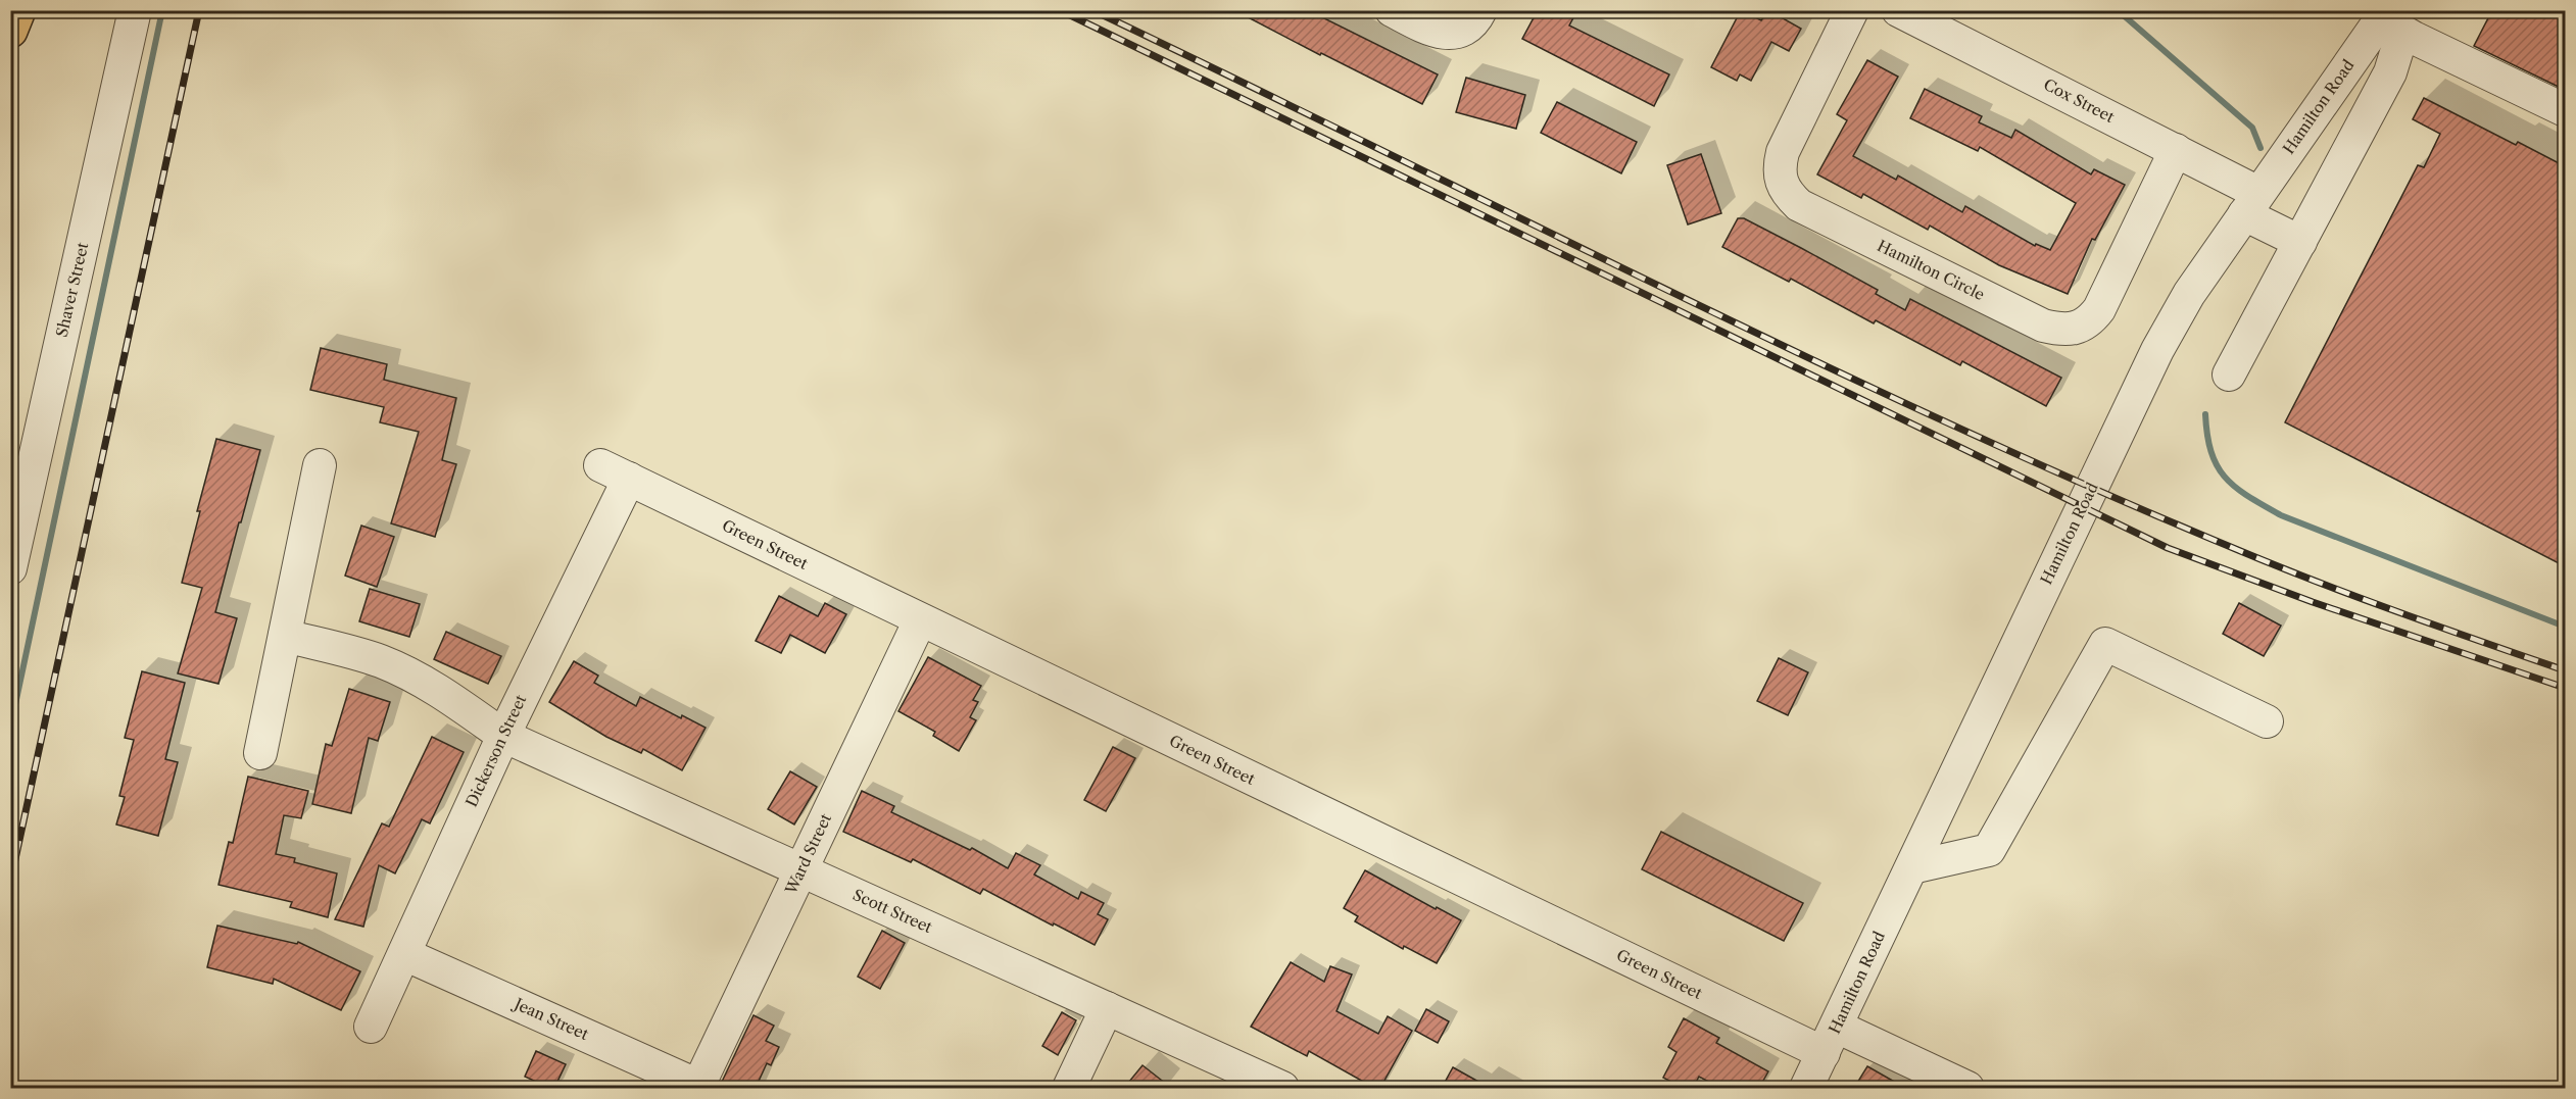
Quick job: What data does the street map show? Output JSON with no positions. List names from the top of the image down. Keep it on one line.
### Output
{"streets":{"street":["Cox Street","Hamilton Road","Hamilton Circle","Shaver Street","Green Street","Dickerson Street","Ward Street","Scott Street","Jean Street"]},"crossings":[["Cox Street","Hamilton Road"],["Cox Street","Hamilton Circle"],["Hamilton Road","Green Street"],["Green Street","Dickerson Street"],["Green Street","Ward Street"],["Dickerson Street","Scott Street"],["Dickerson Street","Jean Street"],["Ward Street","Scott Street"],["Ward Street","Jean Street"]]}
